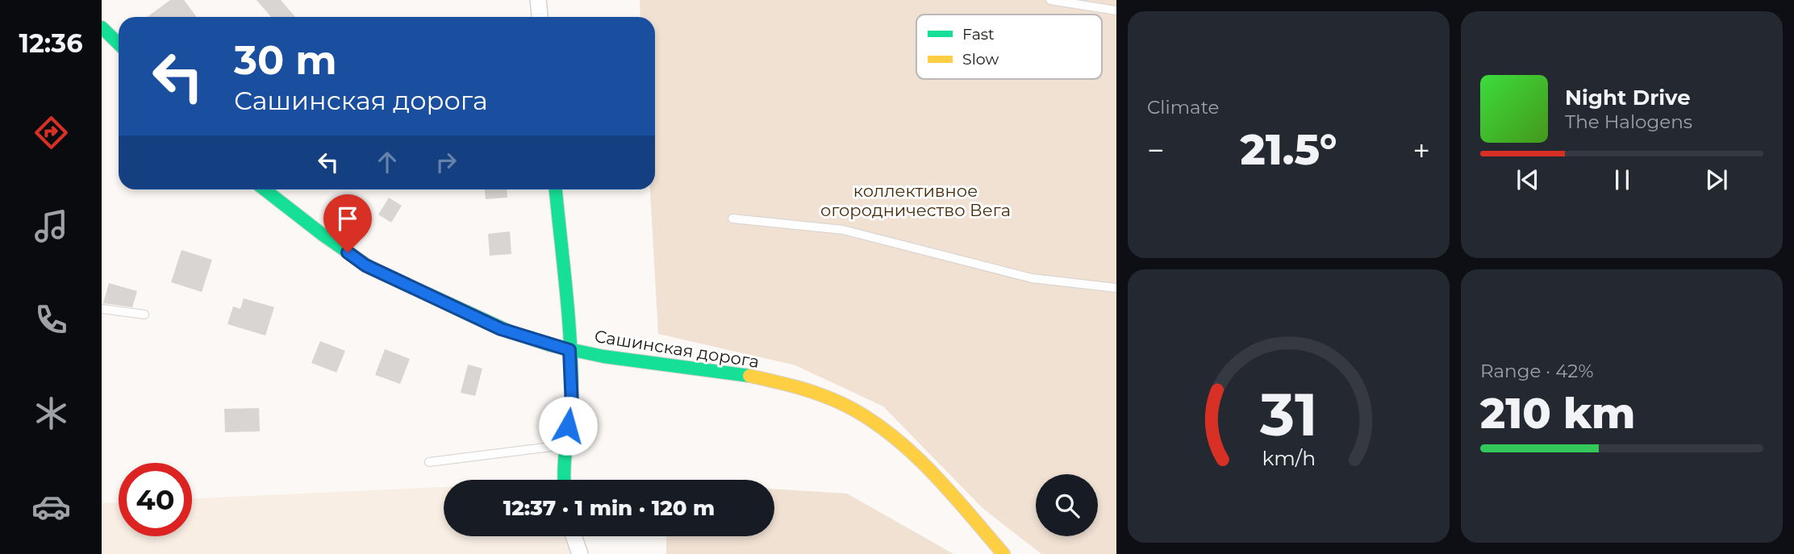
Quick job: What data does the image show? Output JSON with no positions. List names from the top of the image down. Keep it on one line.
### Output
{"streets":{"street":["Сашинская дорога"]},"parks":["коллективное огородничество Вега"],"legend":["Fast","Slow"],"page":{"tabs":"12:36","tile":["Climate",["Range · 42%","210 km"]],"turn":["30 m","Сашинская дорога"],"song":["Night Drive","The Halogens"],"heat":["−","21.5°","+"],"limit":"40","trip":"12:37 · 1 min · 120 m","gauge":["31","km/h"]}}
